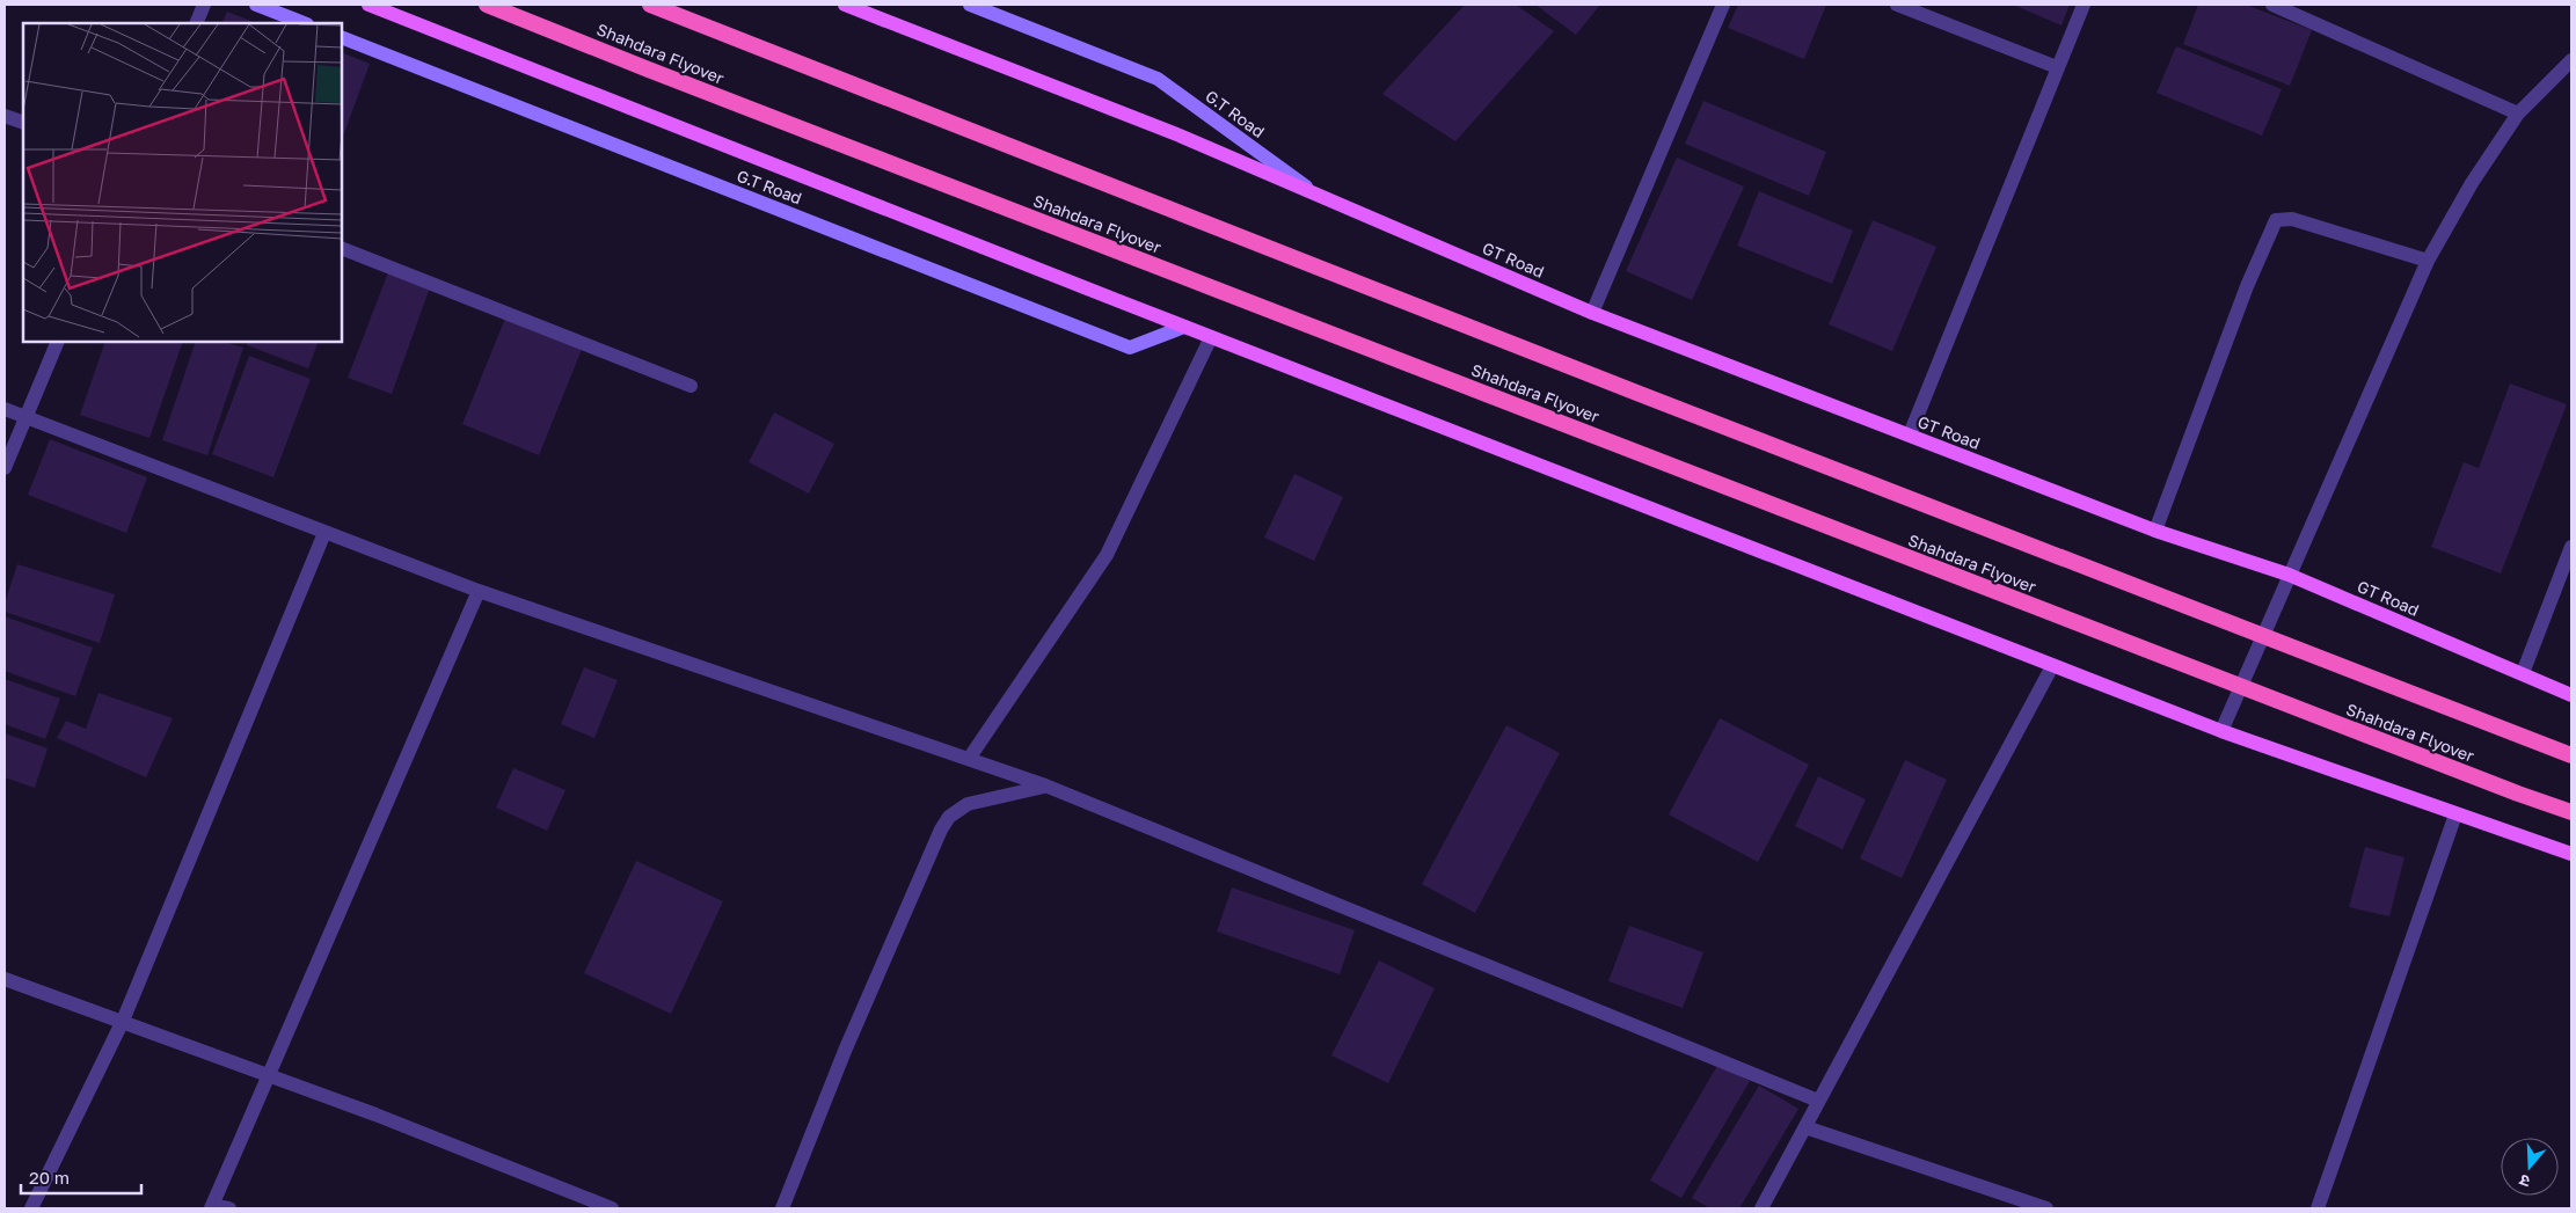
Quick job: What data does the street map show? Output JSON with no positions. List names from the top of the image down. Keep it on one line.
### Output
{"streets":{"highway":["Shahdara Flyover"],"main road":["G.T Road","GT Road"]},"crossings":[["G.T Road","GT Road"]],"scale_bar":"20 m","north":"bottom"}
